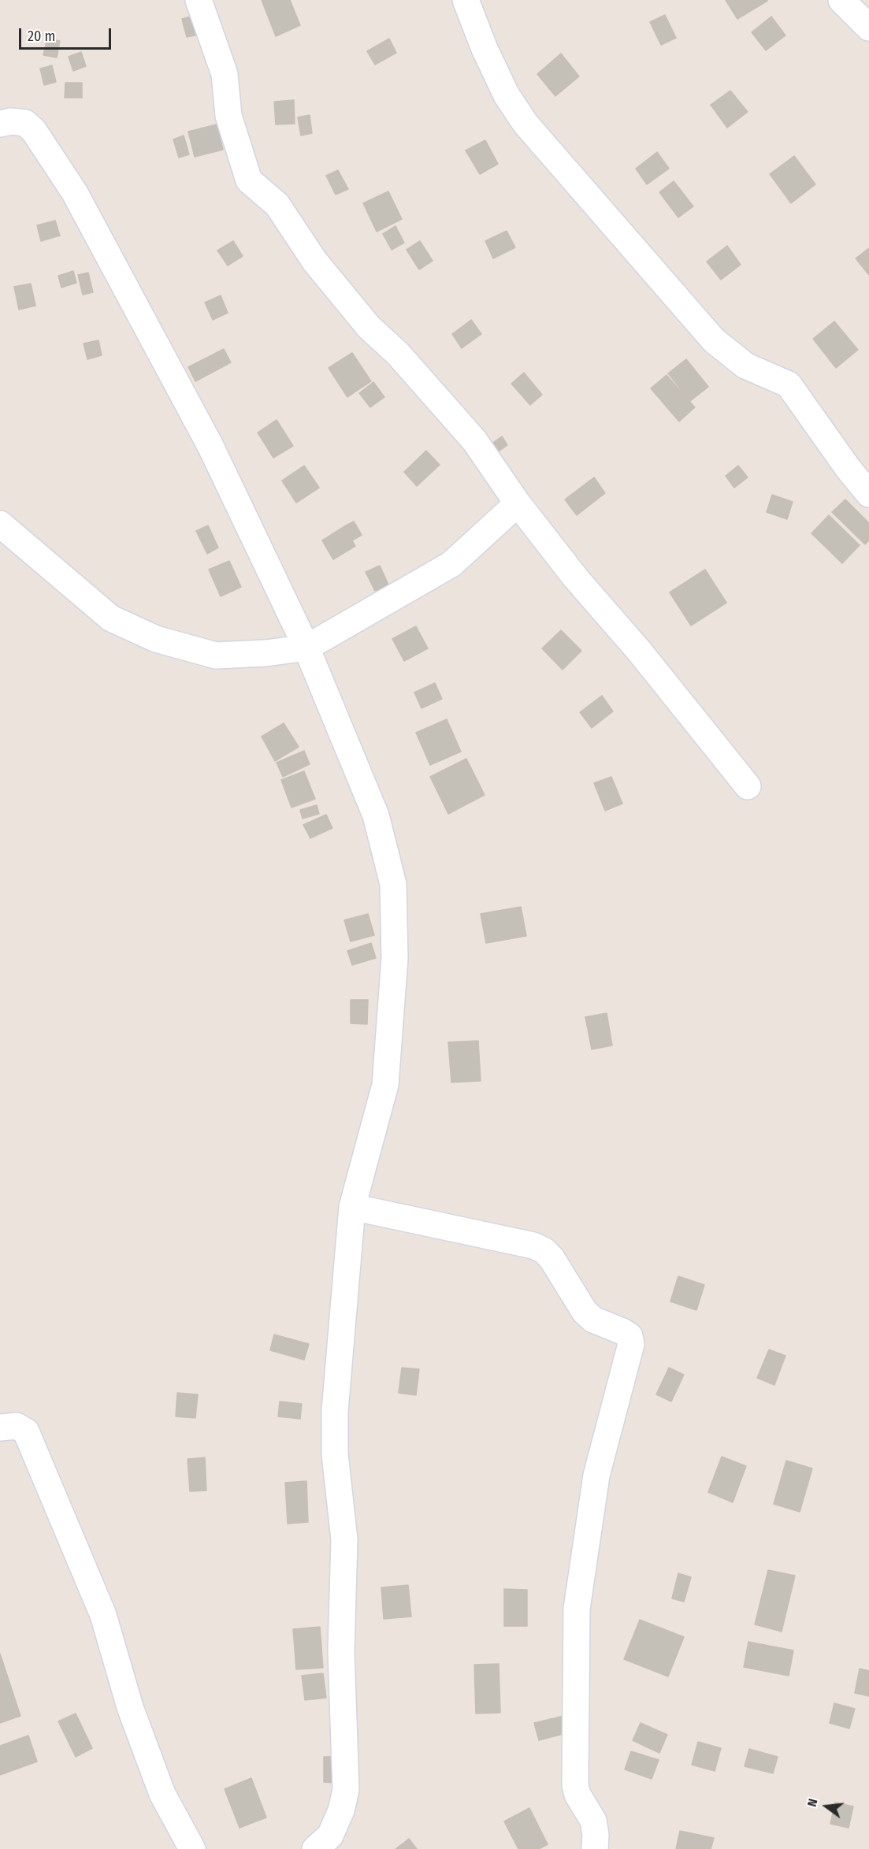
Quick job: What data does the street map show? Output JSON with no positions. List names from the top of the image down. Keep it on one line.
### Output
{"scale_bar":"20 m","north":"left"}
